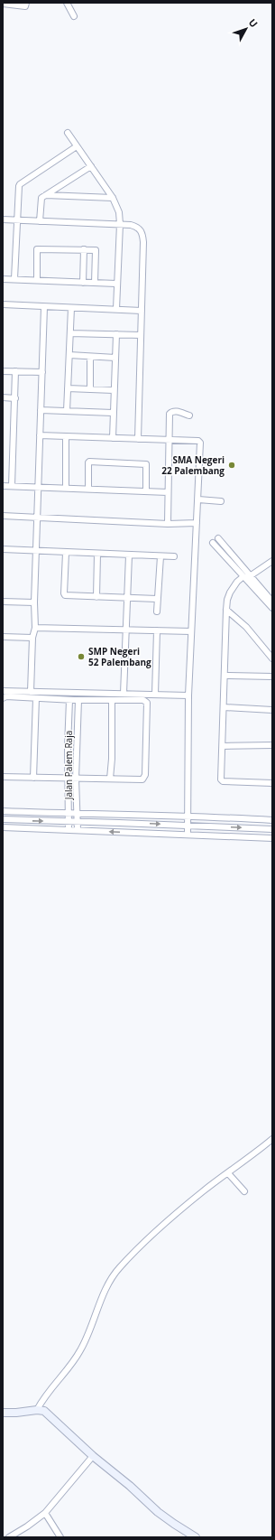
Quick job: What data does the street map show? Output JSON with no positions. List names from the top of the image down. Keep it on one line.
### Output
{"streets":{"street":["Jalan Palem Raja"]},"places":["SMA Negeri 22 Palembang","SMP Negeri 52 Palembang"],"north":"top right"}
